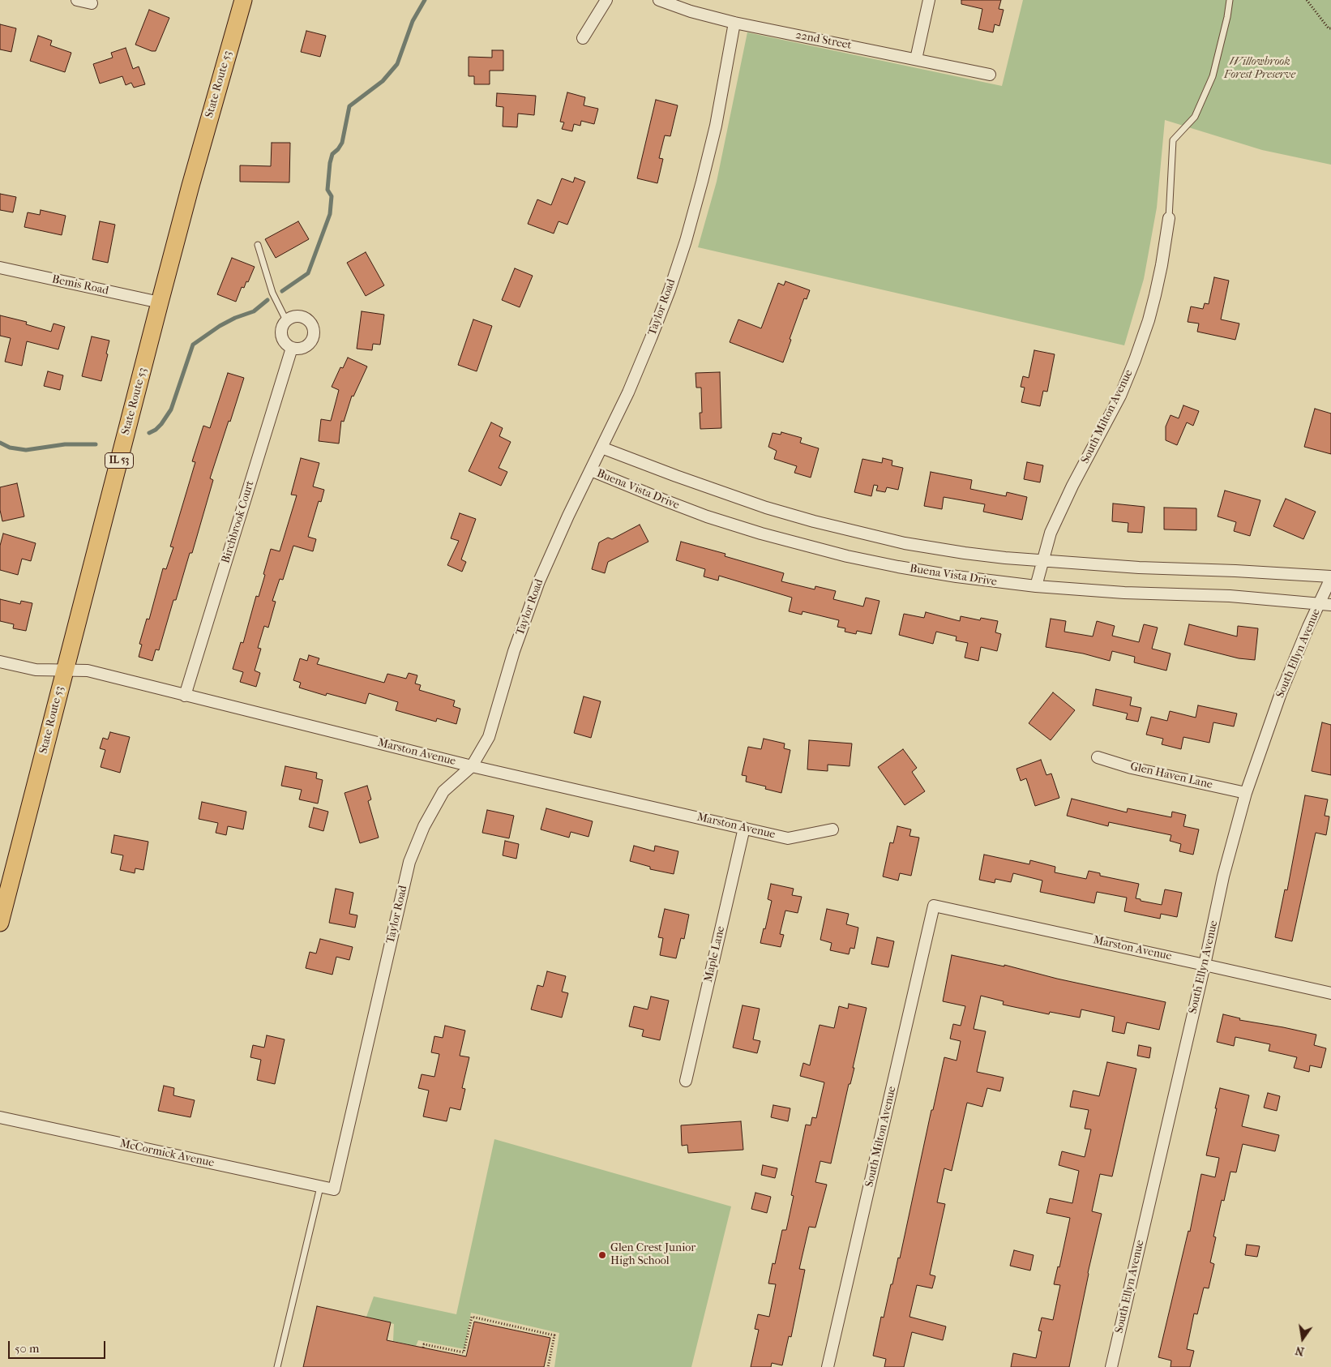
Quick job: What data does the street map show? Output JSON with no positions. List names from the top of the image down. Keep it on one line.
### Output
{"streets":{"main road":["State Route 53","IL 53"],"street":["22nd Street","Bemis Road","Taylor Road","South Milton Avenue","Buena Vista Drive","Birchbrook Court","South Ellyn Avenue","Marston Avenue","Glen Haven Lane","Maple Lane","McCormick Avenue"]},"crossings":[["22nd Street","Taylor Road"],["State Route 53","Bemis Road"],["State Route 53","Marston Avenue"],["Taylor Road","Buena Vista Drive"],["Taylor Road","Marston Avenue"],["Taylor Road","McCormick Avenue"],["South Milton Avenue","Buena Vista Drive"],["South Milton Avenue","Marston Avenue"],["Buena Vista Drive","South Ellyn Avenue"],["Birchbrook Court","Marston Avenue"],["South Ellyn Avenue","Marston Avenue"],["South Ellyn Avenue","Glen Haven Lane"],["Marston Avenue","Maple Lane"]],"parks":["Willowbrook Forest Preserve"],"places":["Glen Crest Junior High School"],"scale_bar":"50 m","north":"bottom"}
